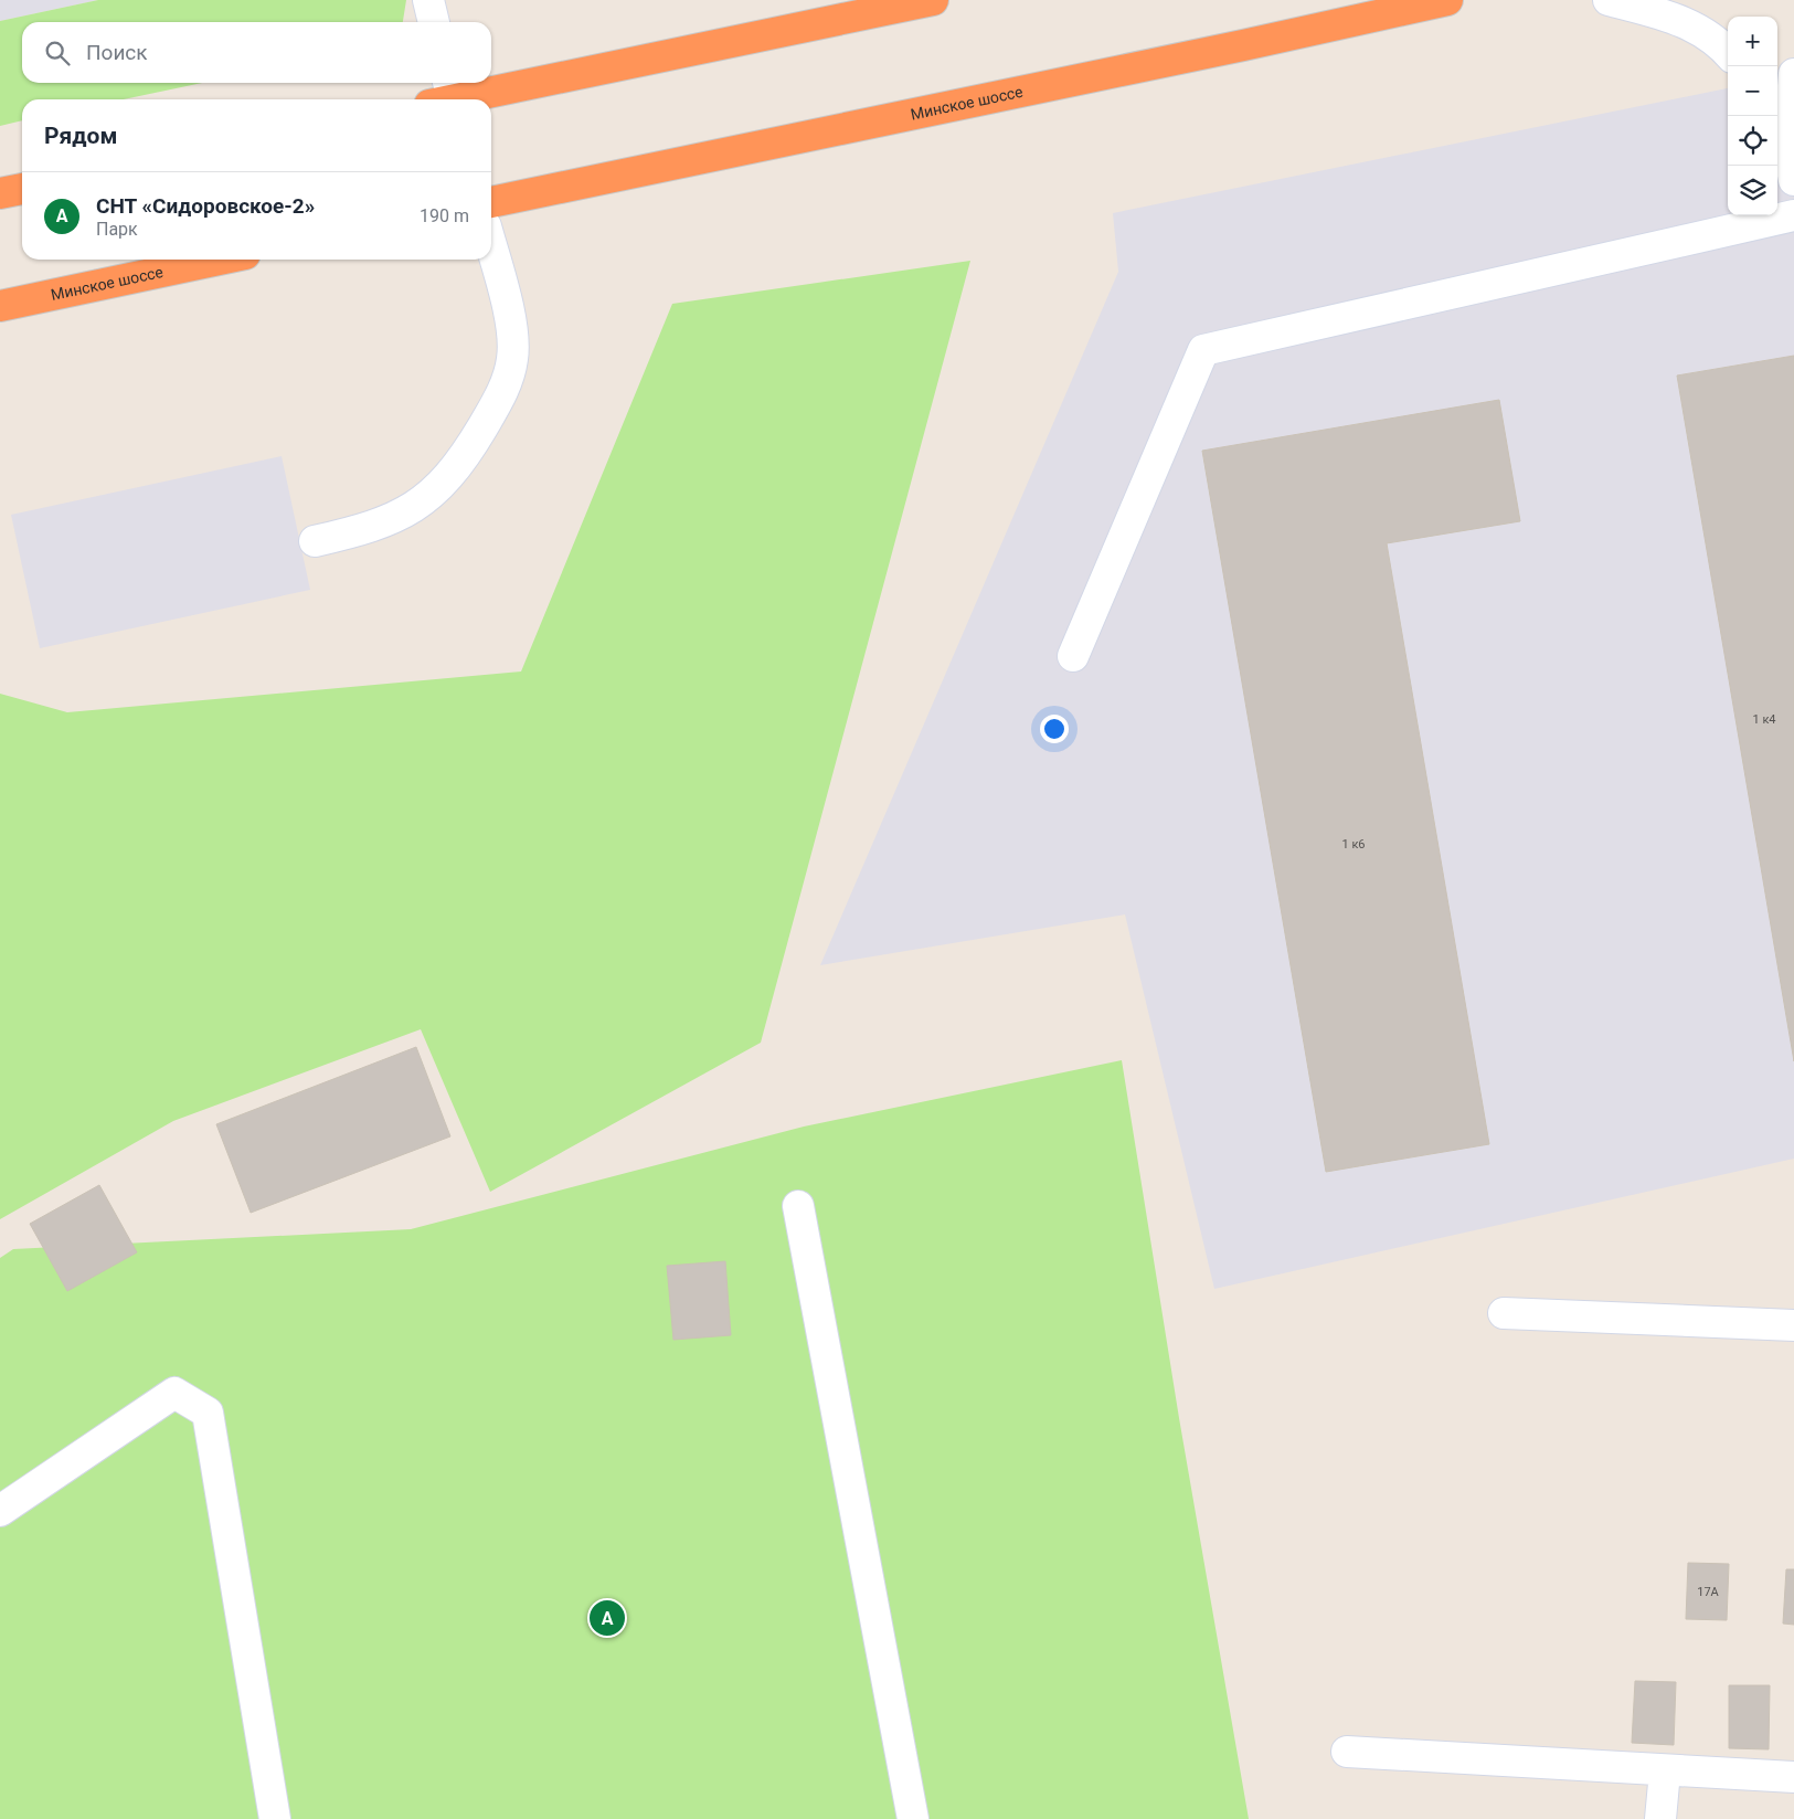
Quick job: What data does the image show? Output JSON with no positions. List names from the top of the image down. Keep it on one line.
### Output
{"streets":{"highway":["Минское шоссе"]},"house_numbers":["1 к4","1 к6","17А"],"page":{"map_buttons":["+","−"],"search":"Поиск","heading":"Рядом","list":[{"mark":"A","name":"СНТ «Сидоровское-2»","note":"Парк","value":"190 m"}],"pins":"A"}}
